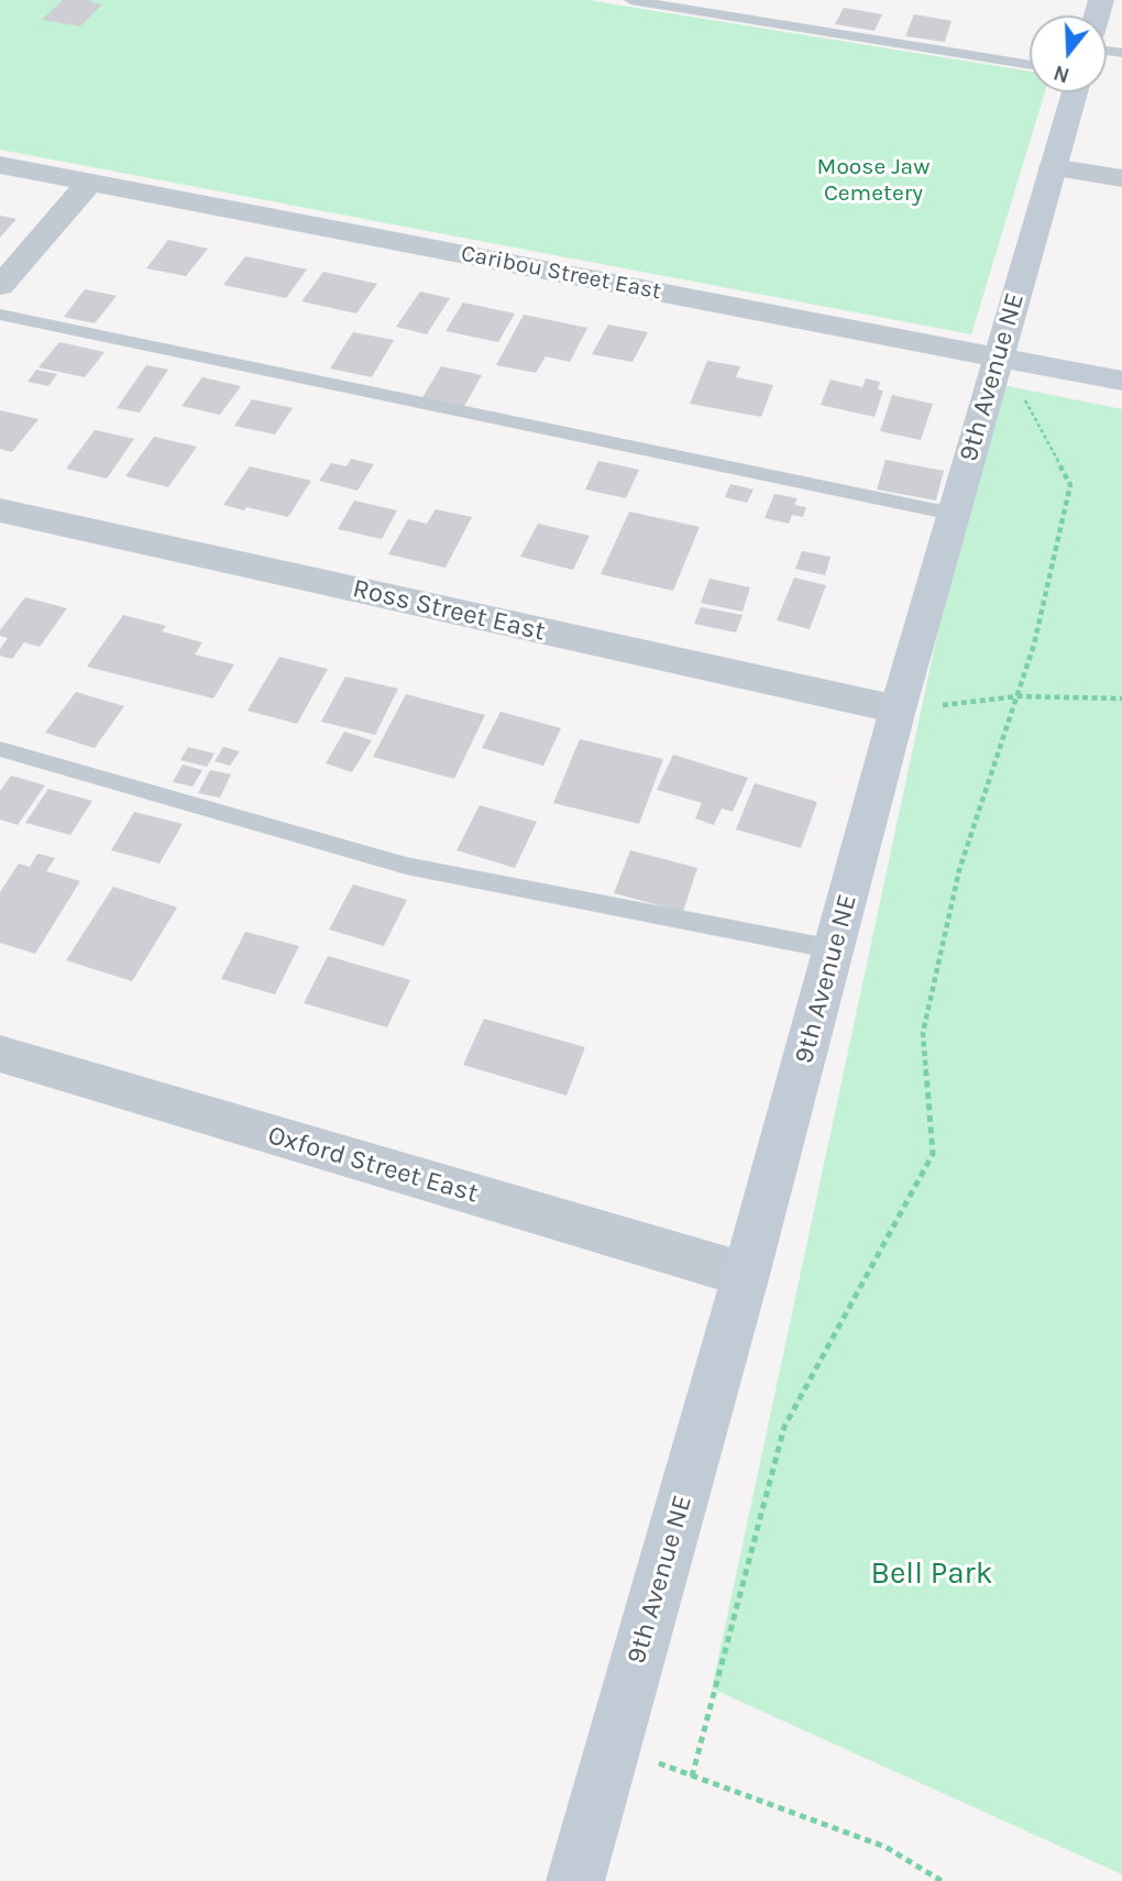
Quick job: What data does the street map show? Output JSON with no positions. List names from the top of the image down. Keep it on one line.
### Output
{"streets":{"street":["Caribou Street East","9th Avenue NE","Ross Street East","Oxford Street East"]},"crossings":[["Caribou Street East","9th Avenue NE"],["9th Avenue NE","Ross Street East"],["9th Avenue NE","Oxford Street East"]],"parks":["Moose Jaw Cemetery","Bell Park"],"north":"bottom"}
